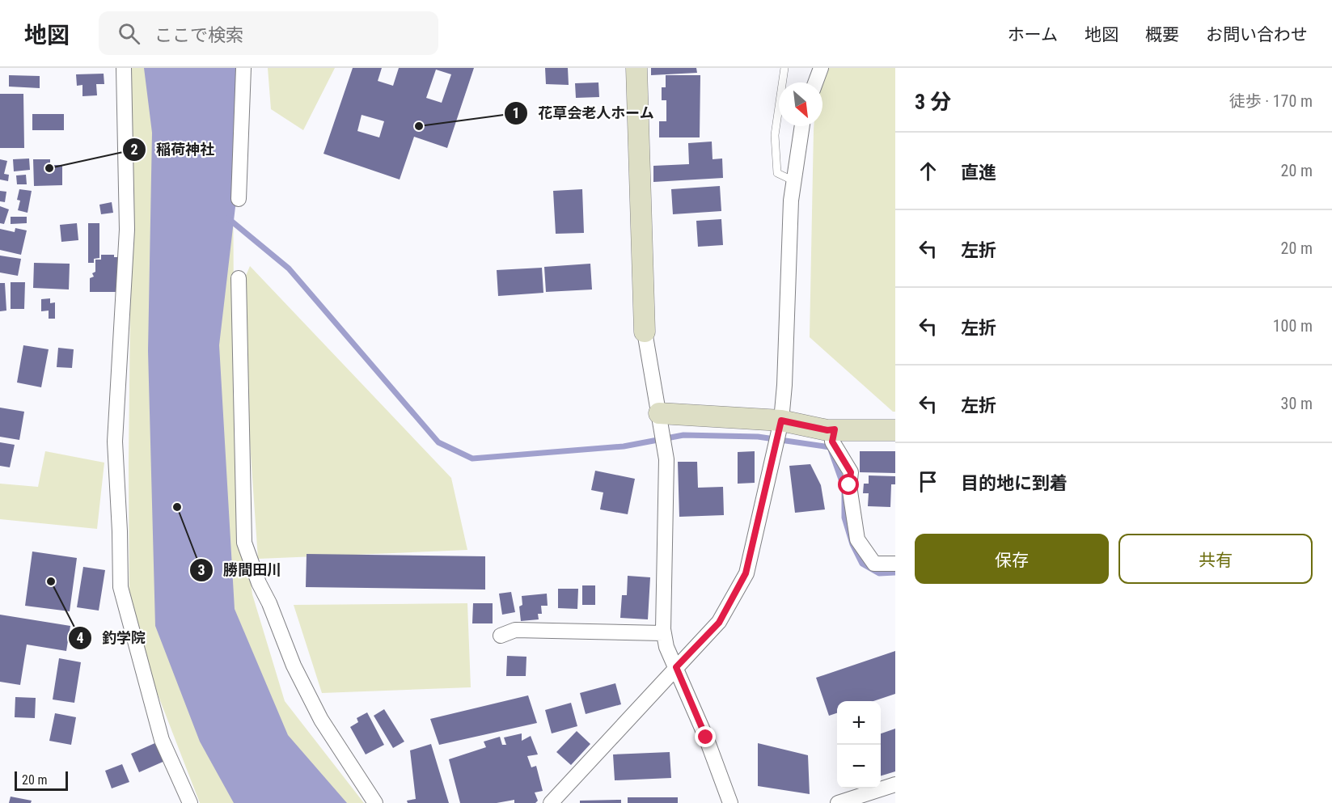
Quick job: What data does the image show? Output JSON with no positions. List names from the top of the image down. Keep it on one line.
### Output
{"places":["花草会老人ホーム","稲荷神社","勝間田川","釣学院"],"scale_bar":"20 m","north":"bottom right","page":{"header":"地図","search":"ここで検索","nav":["ホーム","地図","概要","お問い合わせ"],"heading":["3 分","徒歩 · 170 m"],"list":[["直進","20 m"],["左折","20 m"],["左折","100 m"],["左折","30 m"],"目的地に到着"],"buttons":["保存","共有"],"map_buttons":["+","−"],"scale":"20 m"}}
